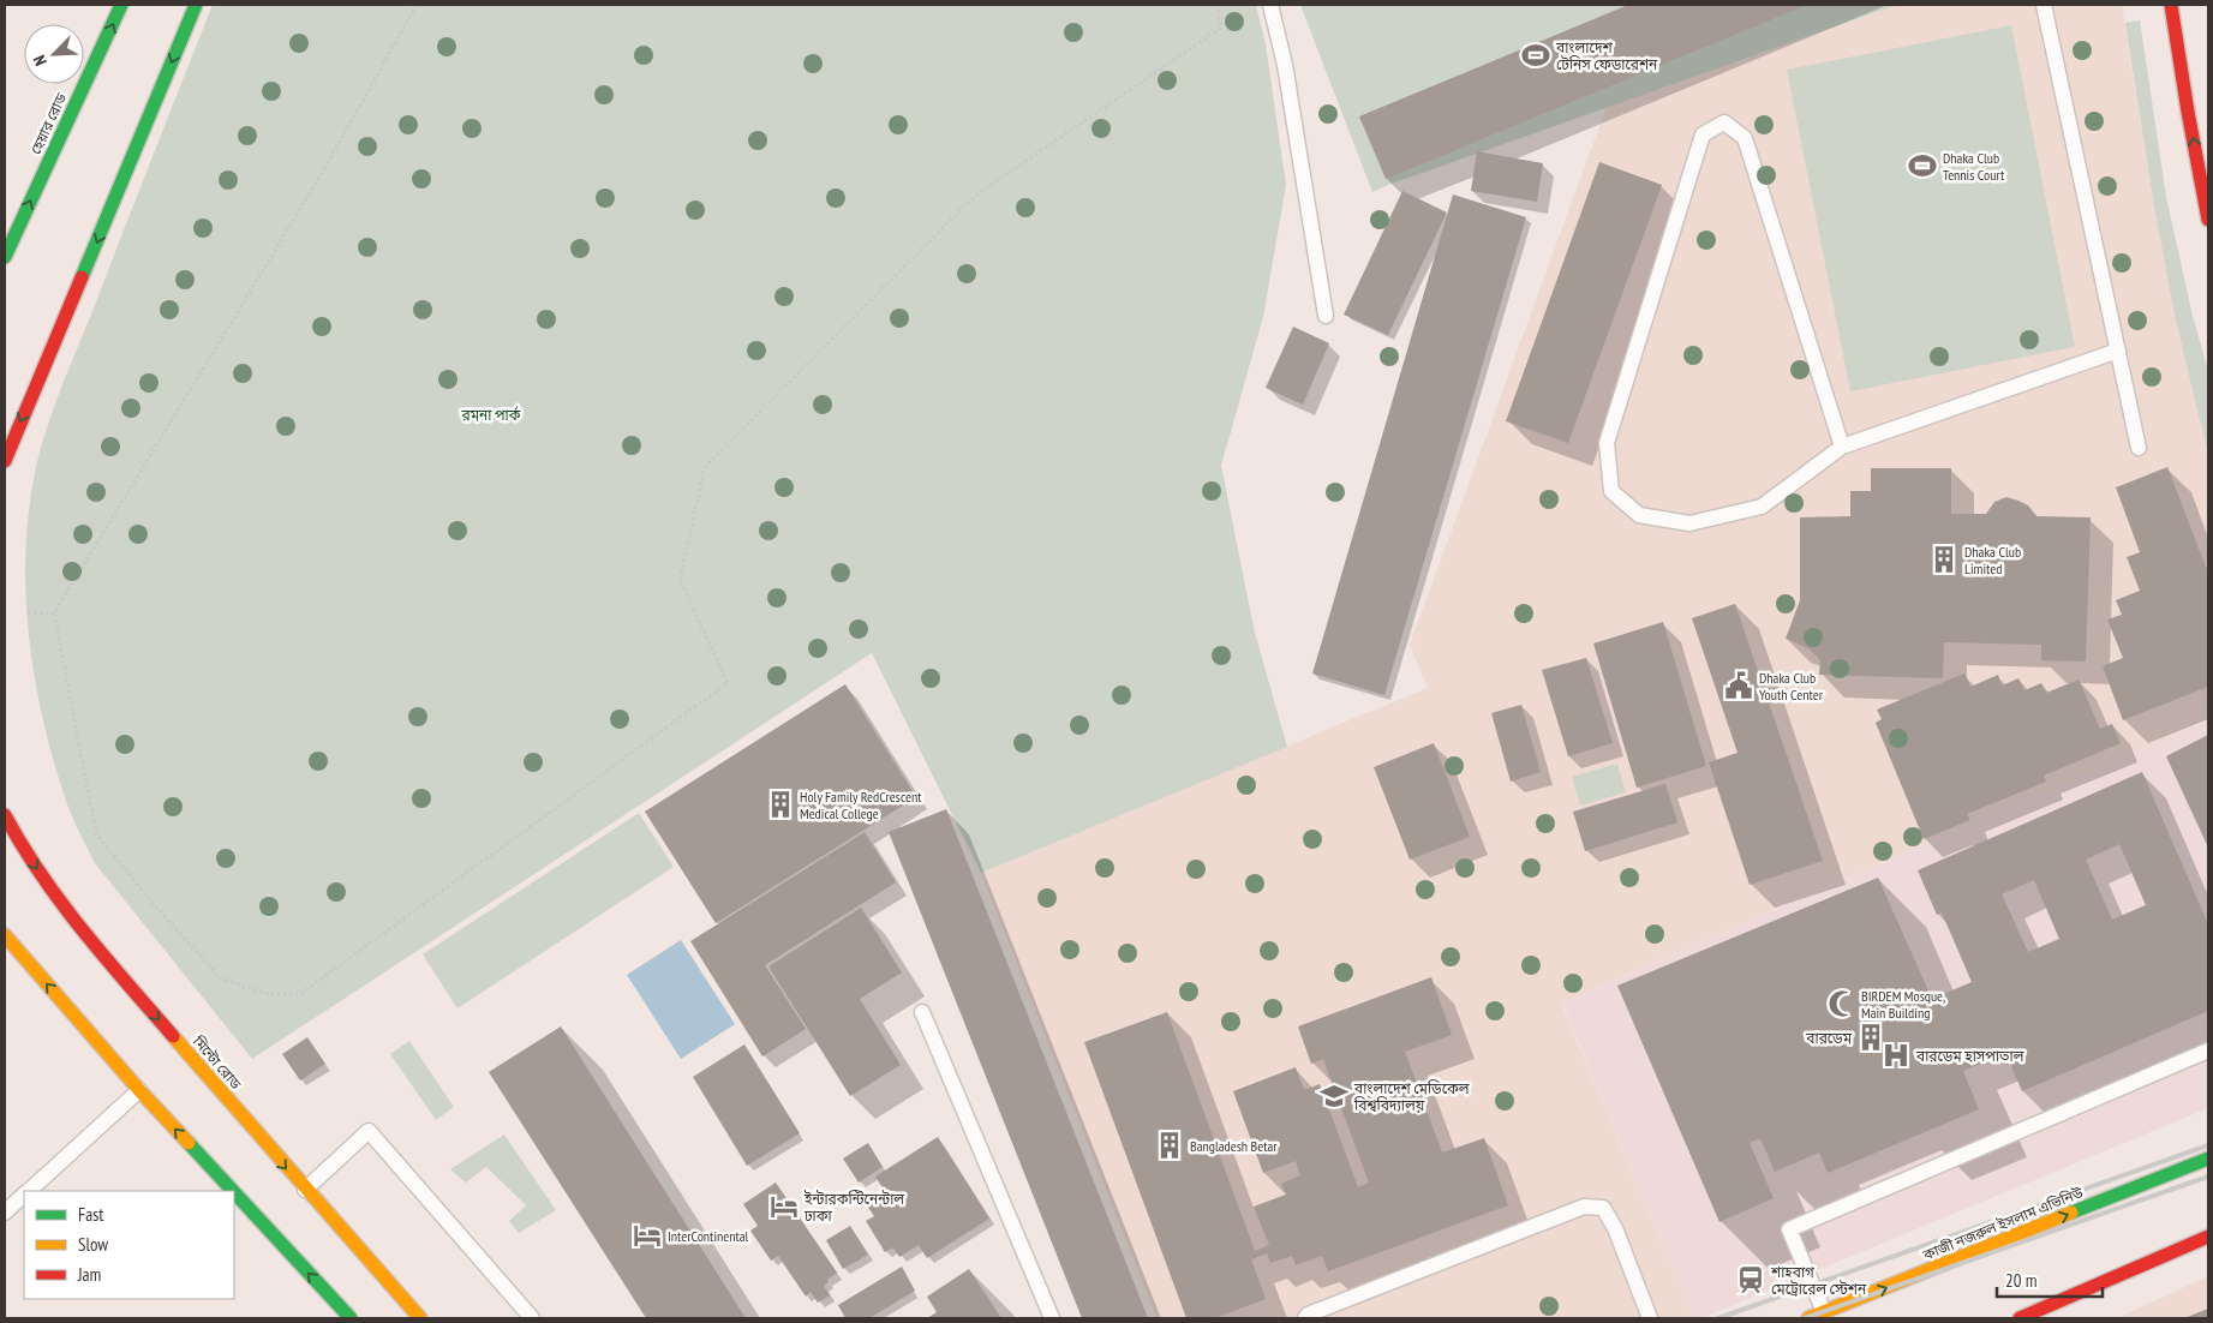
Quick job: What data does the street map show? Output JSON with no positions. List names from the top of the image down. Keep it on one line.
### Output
{"streets":{"main road":["হেয়ার রোড","মিন্টো রোড","কাজী নজরুল ইসলাম এভিনিউ"]},"parks":["রমনা পার্ক"],"places":{"sports":["বাংলাদেশ টেনিস ফেডারেশন","Dhaka Club Tennis Court"],"building":["Dhaka Club Limited","Holy Family RedCrescent Medical College","বারডেম","Bangladesh Betar"],"public building":["Dhaka Club Youth Center"],"mosque":["BIRDEM Mosque, Main Building"],"hospital":["বারডেম হাসপাতাল"],"school or university":["বাংলাদেশ মেডিকেল বিশ্ববিদ্যালয়"],"hotel":["ইন্টারকন্টিনেন্টাল ঢাকা","InterContinental"],"station":["শাহবাগ মেট্রোরেল স্টেশন"]},"legend":["Fast","Slow","Jam"],"scale_bar":"20 m","north":"bottom left"}
